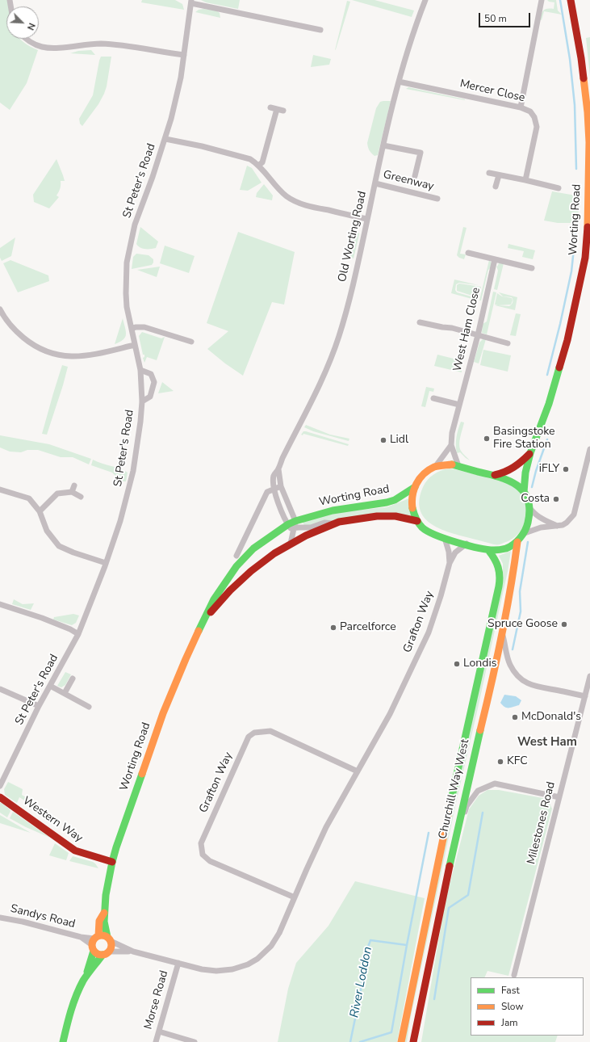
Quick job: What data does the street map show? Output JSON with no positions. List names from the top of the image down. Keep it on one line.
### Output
{"streets":{"main road":["Worting Road","Churchill Way West","Western Way"],"street":["Mercer Close","St Peter's Road","Greenway","Old Worting Road","West Ham Close","Grafton Way","Milestones Road","Sandys Road","Morse Road"]},"crossings":[["Mercer Close","Old Worting Road"],["Greenway","Old Worting Road"],["Worting Road","Old Worting Road"],["Worting Road","West Ham Close"],["Worting Road","Grafton Way"],["Worting Road","Churchill Way West"],["Worting Road","Western Way"],["Worting Road","Sandys Road"],["West Ham Close","Grafton Way"],["West Ham Close","Churchill Way West"],["Grafton Way","Churchill Way West"],["Grafton Way","Sandys Road"],["Grafton Way","Morse Road"]],"districts":["West Ham"],"water":["River Loddon"],"places":["Basingstoke Fire Station","Lidl","iFLY","Costa","Spruce Goose","Parcelforce","Londis","McDonald's","KFC"],"legend":["Fast","Slow","Jam"],"scale_bar":"50 m","north":"bottom right"}
